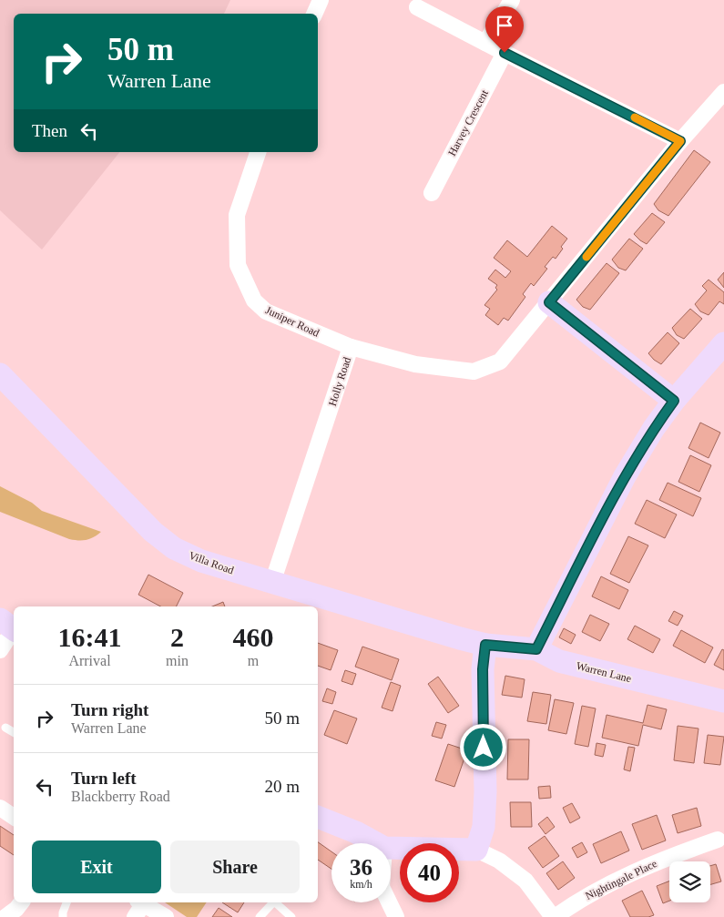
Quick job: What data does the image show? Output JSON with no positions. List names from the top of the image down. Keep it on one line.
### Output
{"streets":{"street":["Harvey Crescent","Juniper Road","Holly Road","Villa Road","Warren Lane","Nightingale Place"]},"crossings":[["Juniper Road","Holly Road"],["Holly Road","Villa Road"],["Villa Road","Warren Lane"]],"page":{"turn":["50 m","Warren Lane"],"then":"Then","eta":["16:41","Arrival","2","min","460","m"],"list":[{"name":"Turn right","note":"Warren Lane","value":"50 m"},{"name":"Turn left","note":"Blackberry Road","value":"20 m"}],"buttons":["Exit","Share"],"speed":"36 km/h","limit":"40"}}
